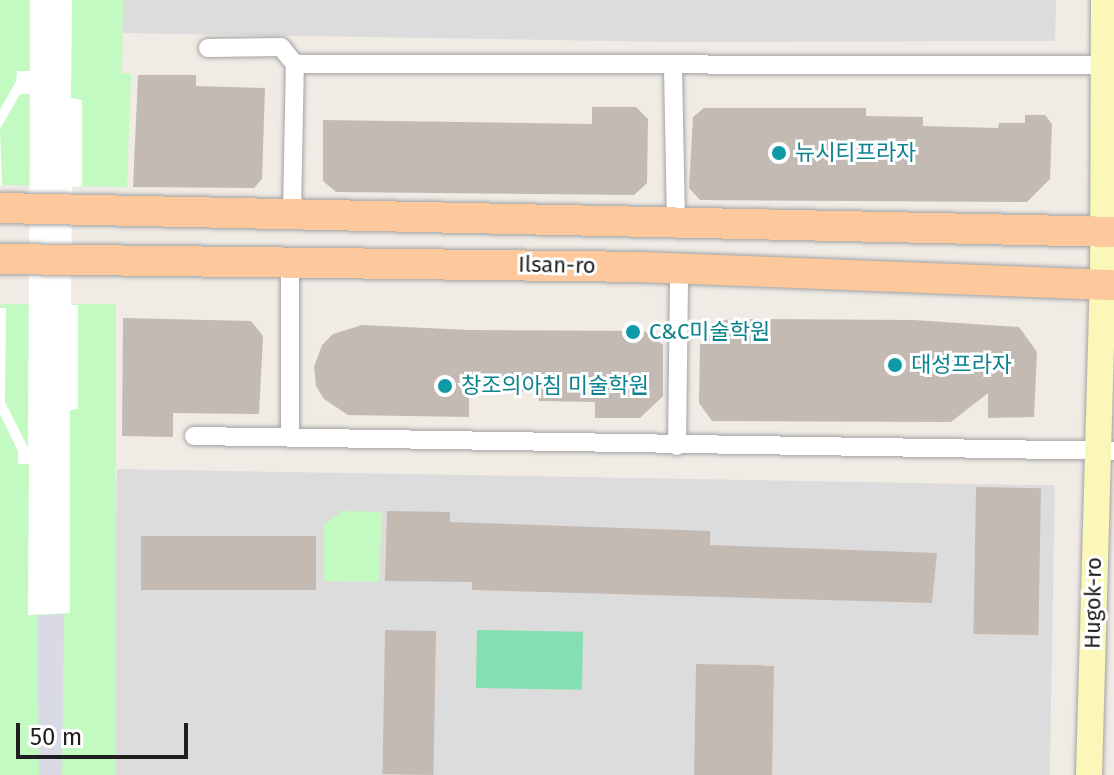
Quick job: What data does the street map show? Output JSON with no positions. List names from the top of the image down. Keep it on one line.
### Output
{"streets":{"main road":["Ilsan-ro"],"street":["Hugok-ro"]},"crossings":[["Ilsan-ro","Hugok-ro"]],"places":["뉴시티프라자","C&C미술학원","대성프라자","창조의아침 미술학원"],"scale_bar":"50 m"}
